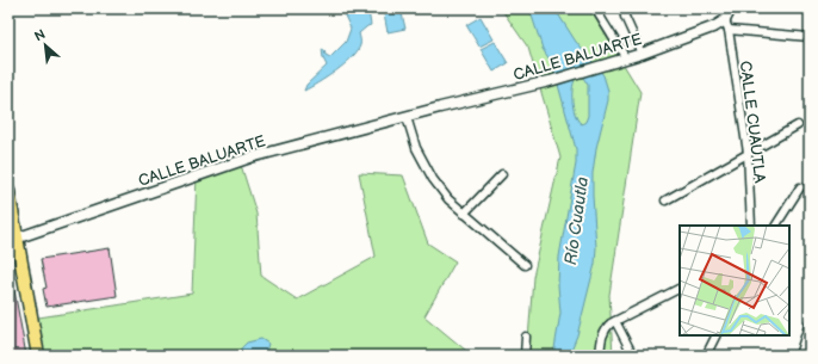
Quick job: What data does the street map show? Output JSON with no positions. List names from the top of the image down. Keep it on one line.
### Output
{"streets":{"street":["CALLE BALUARTE","CALLE CUAUTLA"]},"crossings":[["CALLE BALUARTE","CALLE CUAUTLA"]],"water":["Río Cuautla"],"north":"top left"}
